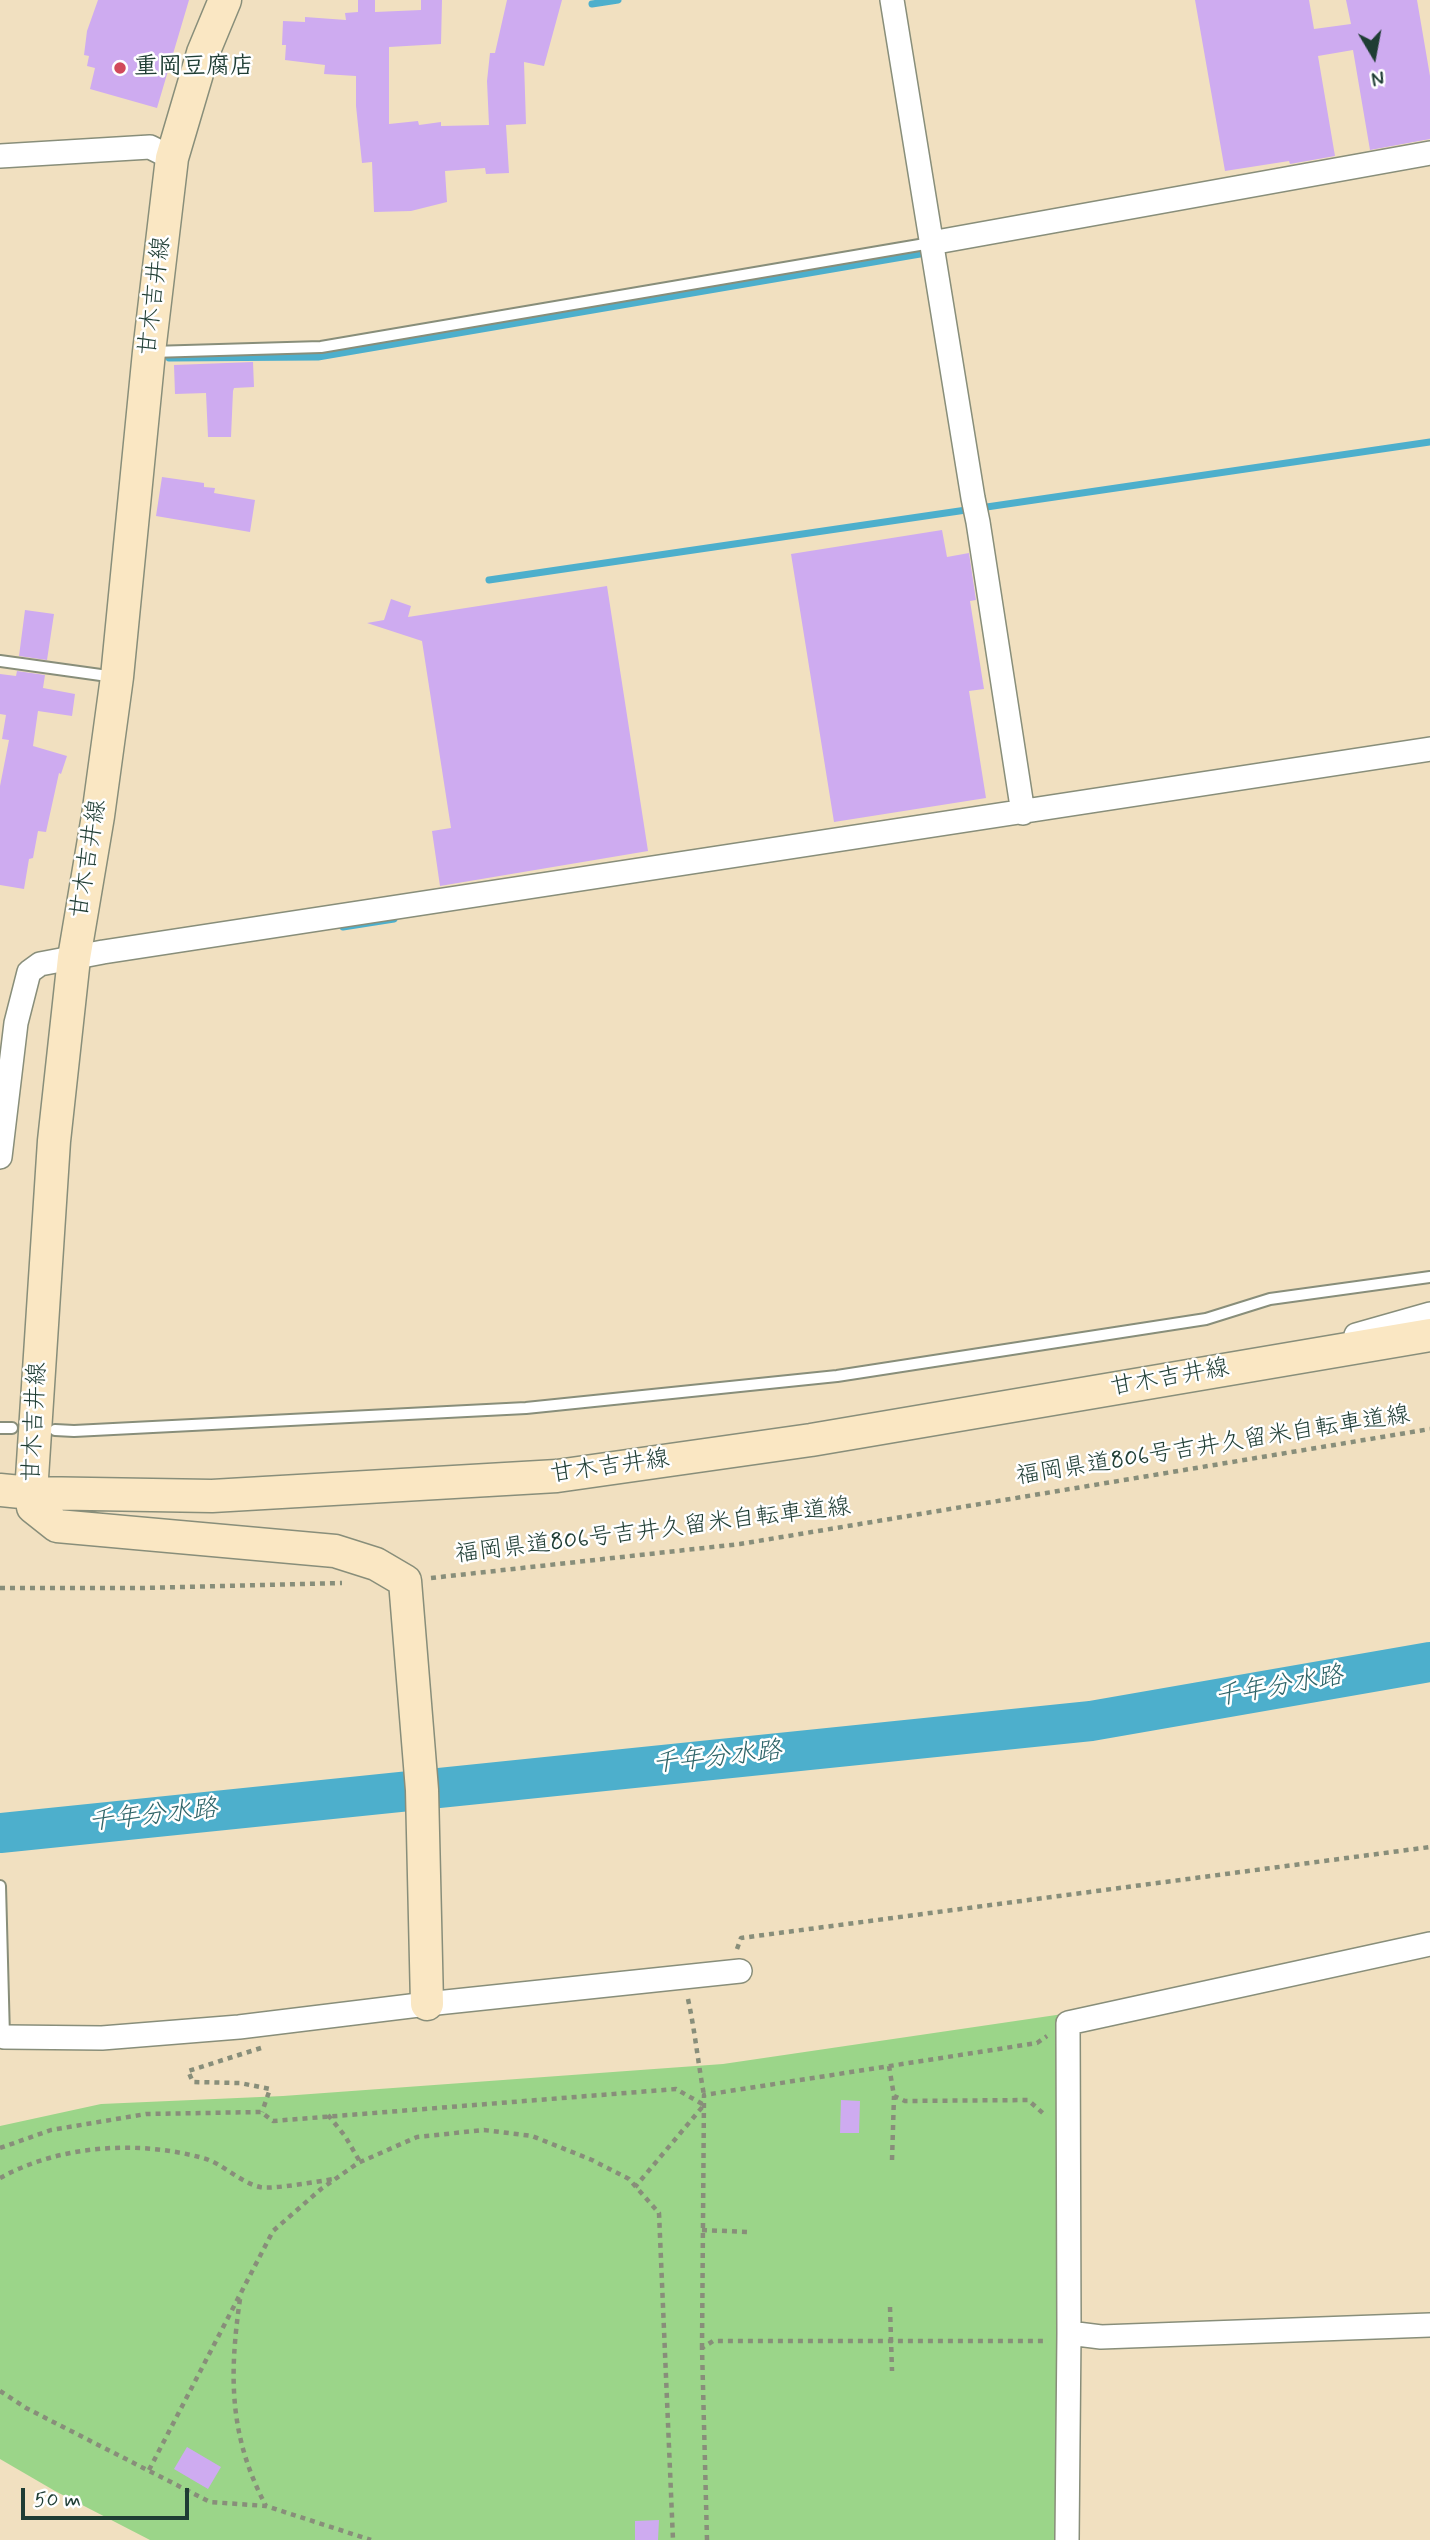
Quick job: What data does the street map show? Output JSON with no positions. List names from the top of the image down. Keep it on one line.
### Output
{"streets":{"main road":["甘木吉井線"],"path":["福岡県道806号吉井久留米自転車道線"]},"water":["千年分水路"],"places":["重岡豆腐店"],"scale_bar":"50 m","north":"bottom"}
